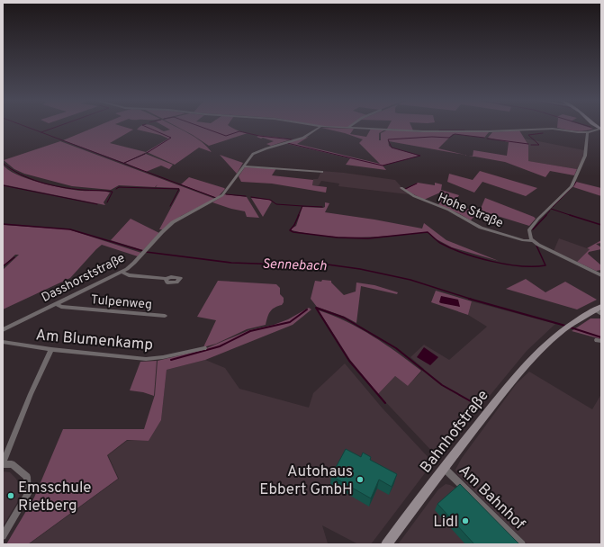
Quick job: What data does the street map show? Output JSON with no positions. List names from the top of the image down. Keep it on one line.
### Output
{"streets":{"main road":["Bahnhofstraße"],"street":["Hohe Straße","Dasshorststraße","Tulpenweg","Am Blumenkamp","Am Bahnhof"]},"crossings":[["Dasshorststraße","Tulpenweg"],["Bahnhofstraße","Am Bahnhof"]],"water":["Sennebach"],"places":["Autohaus Ebbert GmbH","Emsschule Rietberg","Lidl"]}
